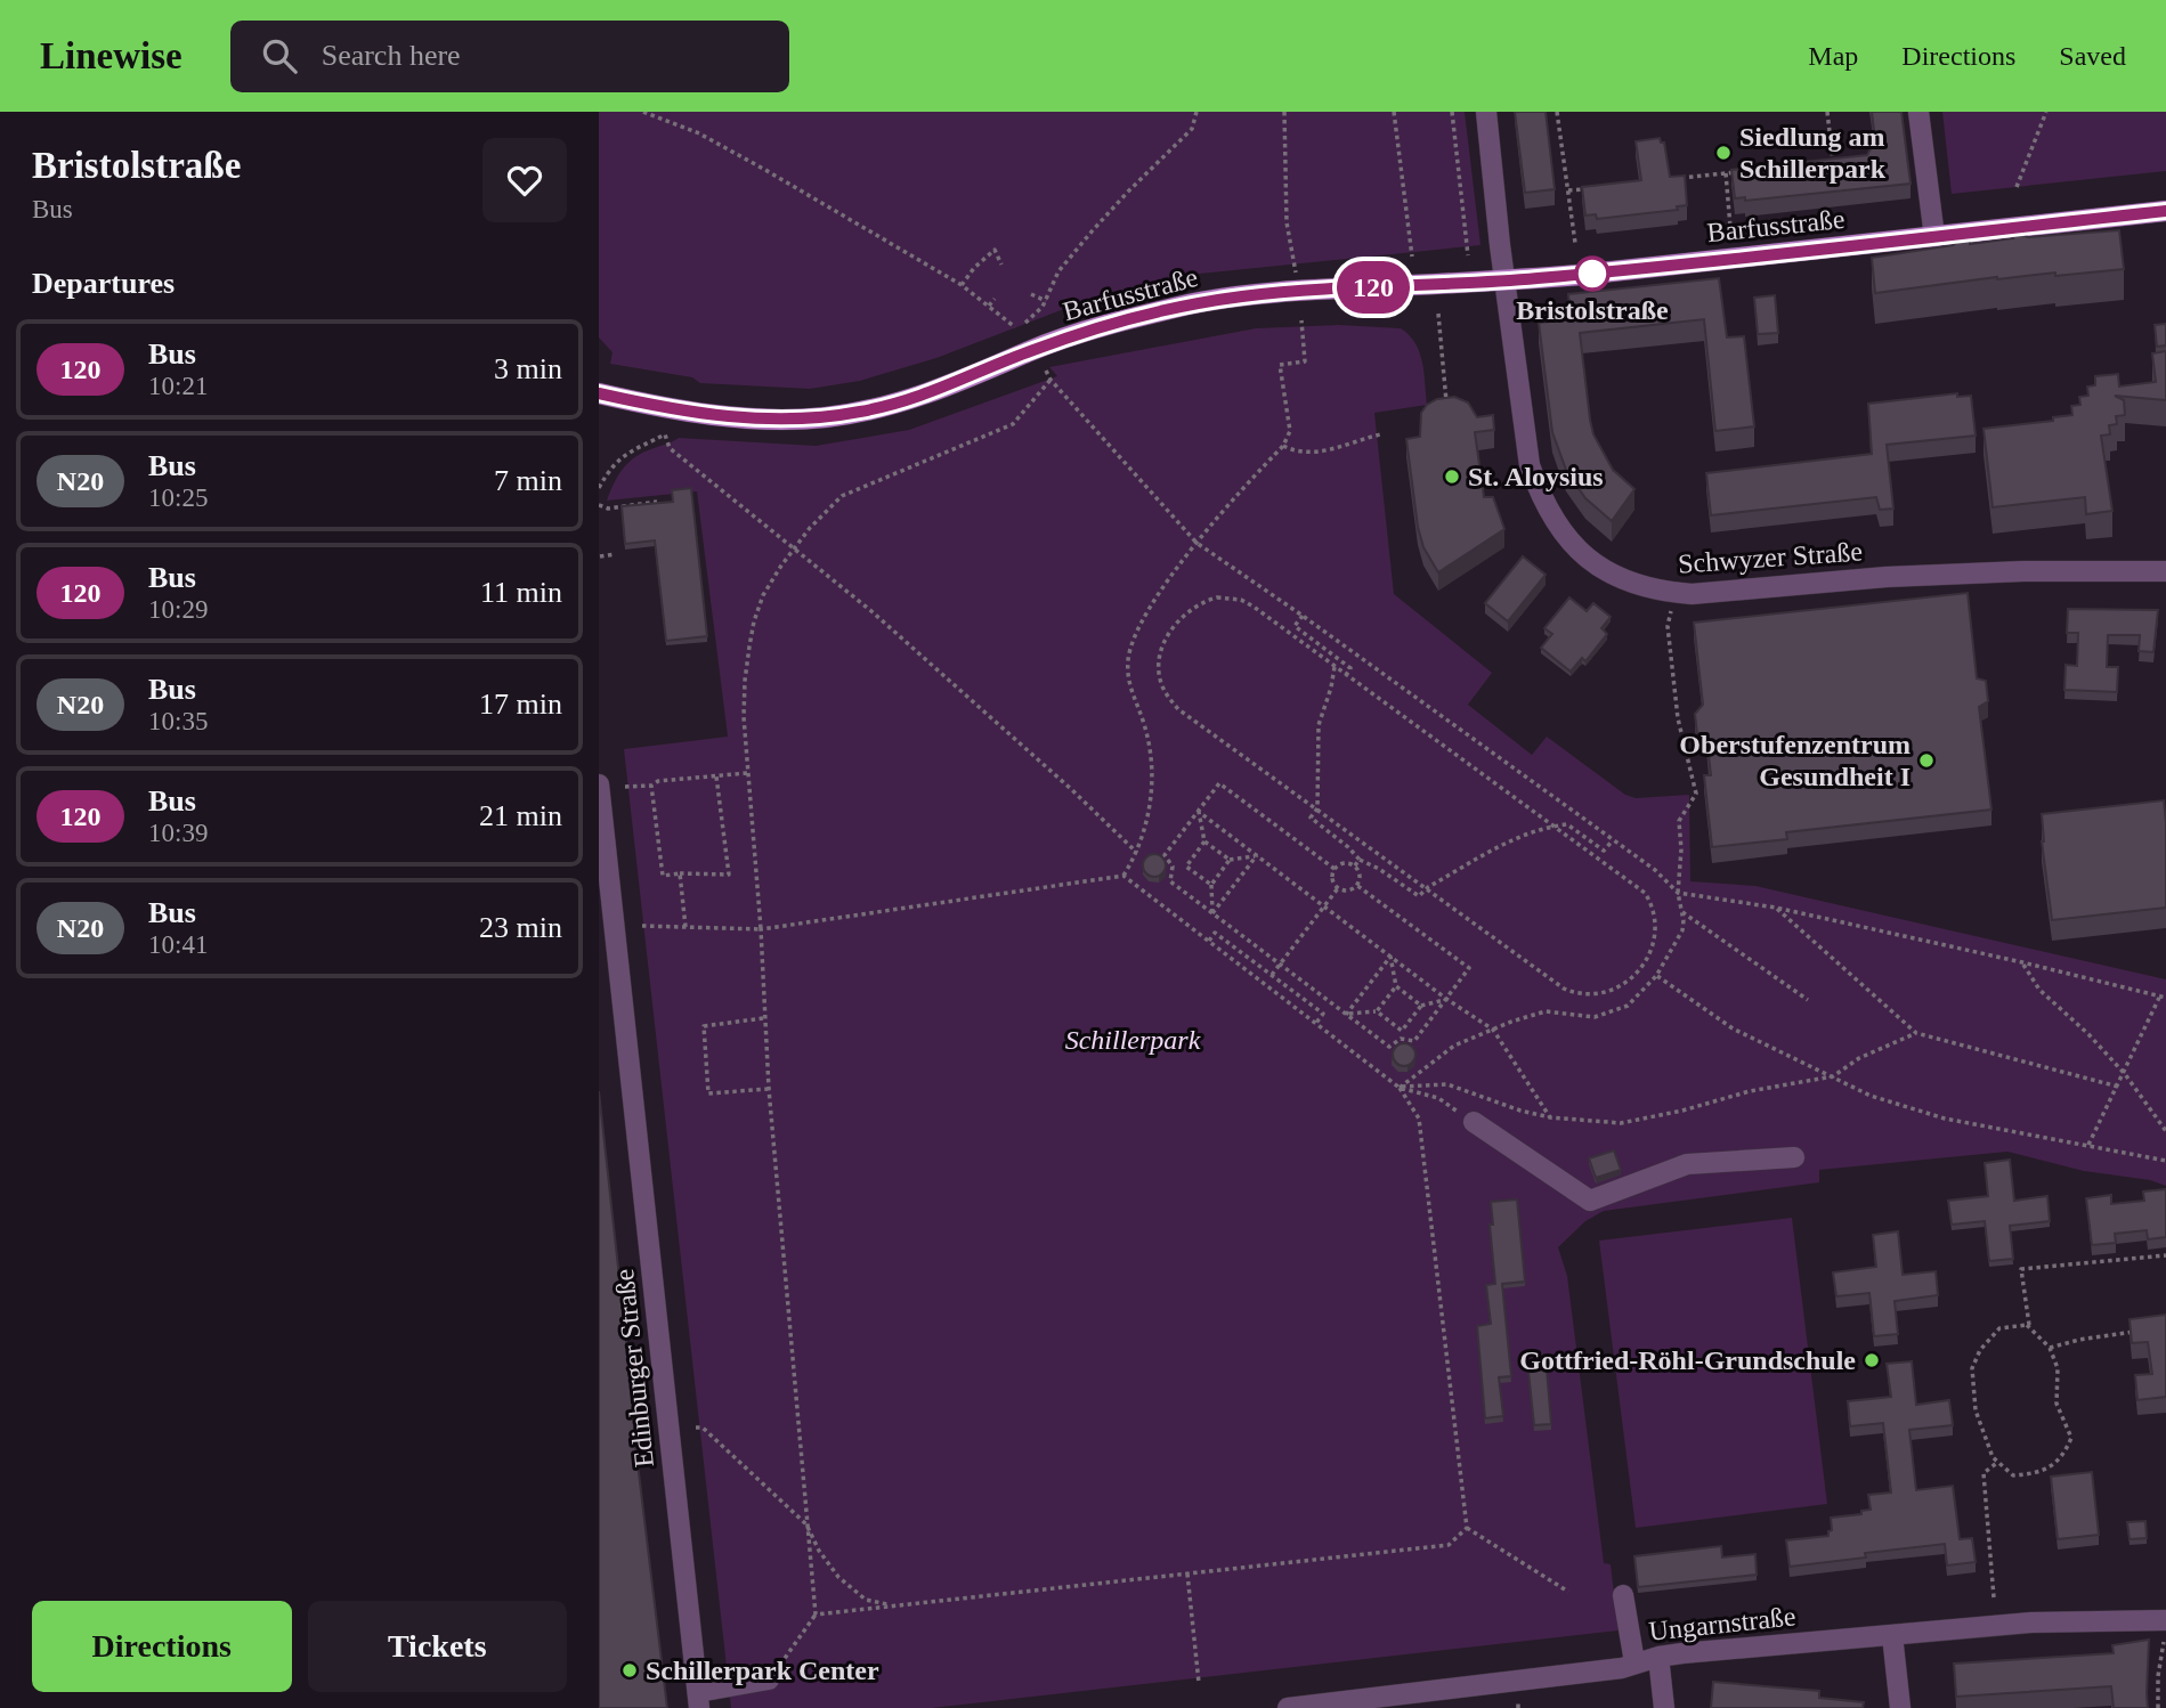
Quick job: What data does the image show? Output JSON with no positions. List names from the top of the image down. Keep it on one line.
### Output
{"streets":{"main road":["Barfusstraße"],"street":["Schwyzer Straße","Edinburger Straße","Ungarnstraße"]},"crossings":[["Barfusstraße","Schwyzer Straße"]],"parks":["Schillerpark"],"places":["Siedlung am Schillerpark","Bristolstraße","St. Aloysius","Oberstufenzentrum Gesundheit I","Gottfried-Röhl-Grundschule","Schillerpark Center"],"lines":["bus line 120"],"page":{"header":"Linewise","search":"Search here","nav":["Map","Directions","Saved"],"heading":[["Bristolstraße","Bus"],"Departures"],"on_map":"120","list":[{"mark":"120","name":"Bus","note":"10:21","value":"3 min"},{"mark":"N20","name":"Bus","note":"10:25","value":"7 min"},{"mark":"120","name":"Bus","note":"10:29","value":"11 min"},{"mark":"N20","name":"Bus","note":"10:35","value":"17 min"},{"mark":"120","name":"Bus","note":"10:39","value":"21 min"},{"mark":"N20","name":"Bus","note":"10:41","value":"23 min"}],"buttons":["Directions","Tickets"]}}
